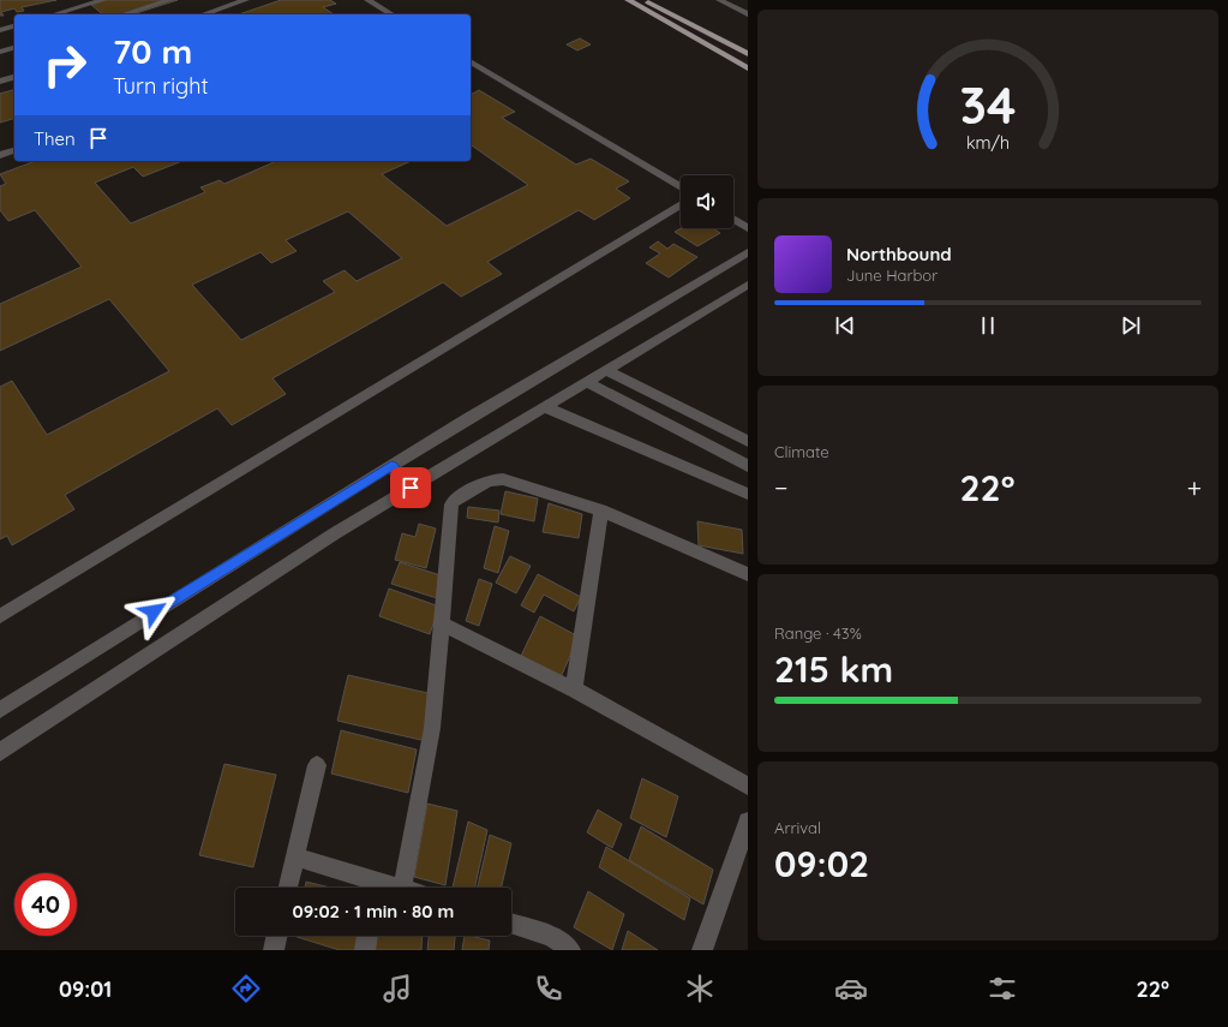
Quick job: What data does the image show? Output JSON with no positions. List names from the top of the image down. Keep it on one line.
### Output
{"page":{"turn":["70 m","Turn right"],"then":"Then","song":["Northbound","June Harbor"],"tile":["Climate",["Range · 43%","215 km"],["Arrival","09:02"]],"heat":["−","22°","+"],"limit":"40","trip":"09:02 · 1 min · 80 m","tabs":["09:01","22°"],"gauge":["34","km/h"]}}
